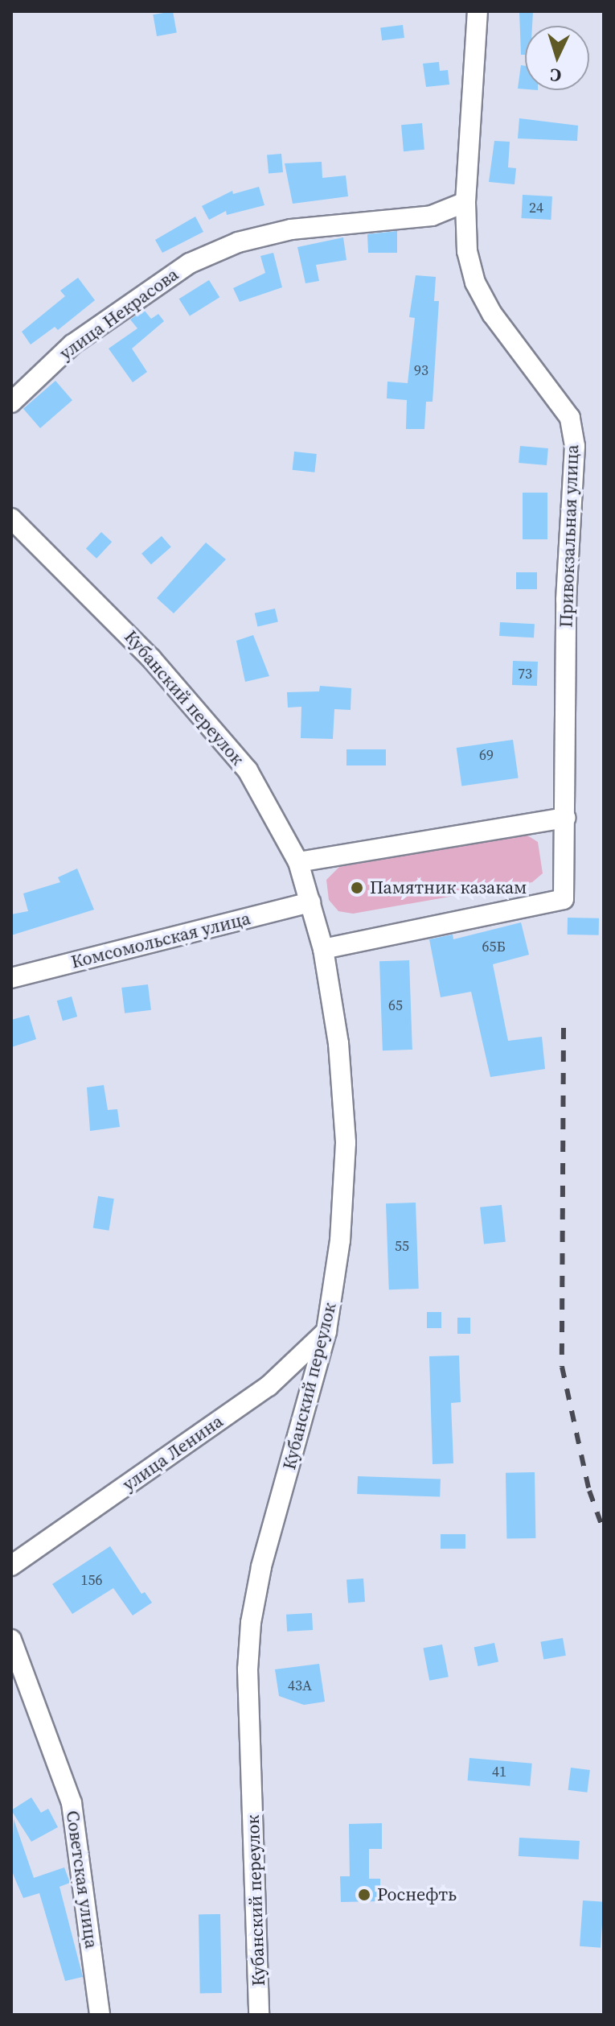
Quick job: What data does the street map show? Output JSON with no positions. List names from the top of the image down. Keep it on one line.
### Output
{"streets":{"street":["улица Некрасова","Привокзальная улица","Кубанский переулок","Комсомольская улица","улица Ленина","Советская улица"]},"crossings":[["улица Некрасова","Привокзальная улица"],["Привокзальная улица","Кубанский переулок"],["Кубанский переулок","Комсомольская улица"],["Кубанский переулок","улица Ленина"]],"places":["Памятник казакам","Роснефть"],"house_numbers":["24","93","73","69","65Б","65","55","156","43А","41"],"north":"bottom"}
